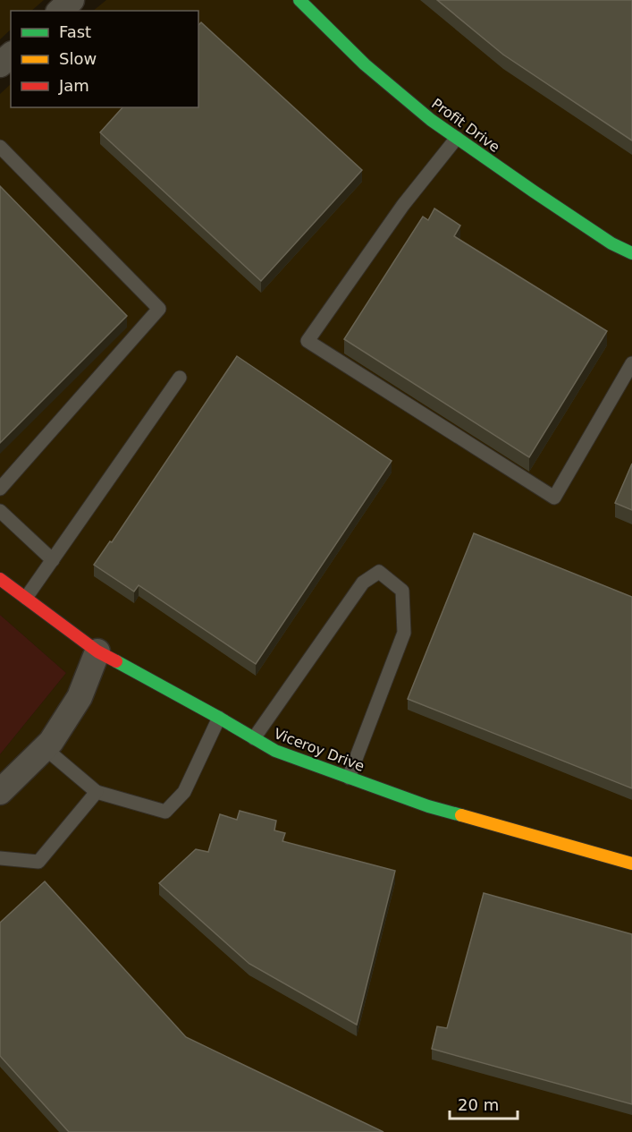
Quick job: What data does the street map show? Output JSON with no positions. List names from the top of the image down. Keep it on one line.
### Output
{"streets":{"street":["Profit Drive","Viceroy Drive"]},"legend":["Fast","Slow","Jam"],"scale_bar":"20 m"}
